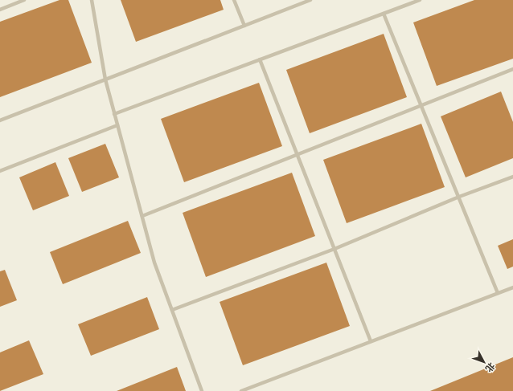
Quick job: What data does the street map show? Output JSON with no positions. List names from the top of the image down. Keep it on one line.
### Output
{"north":"bottom right"}
